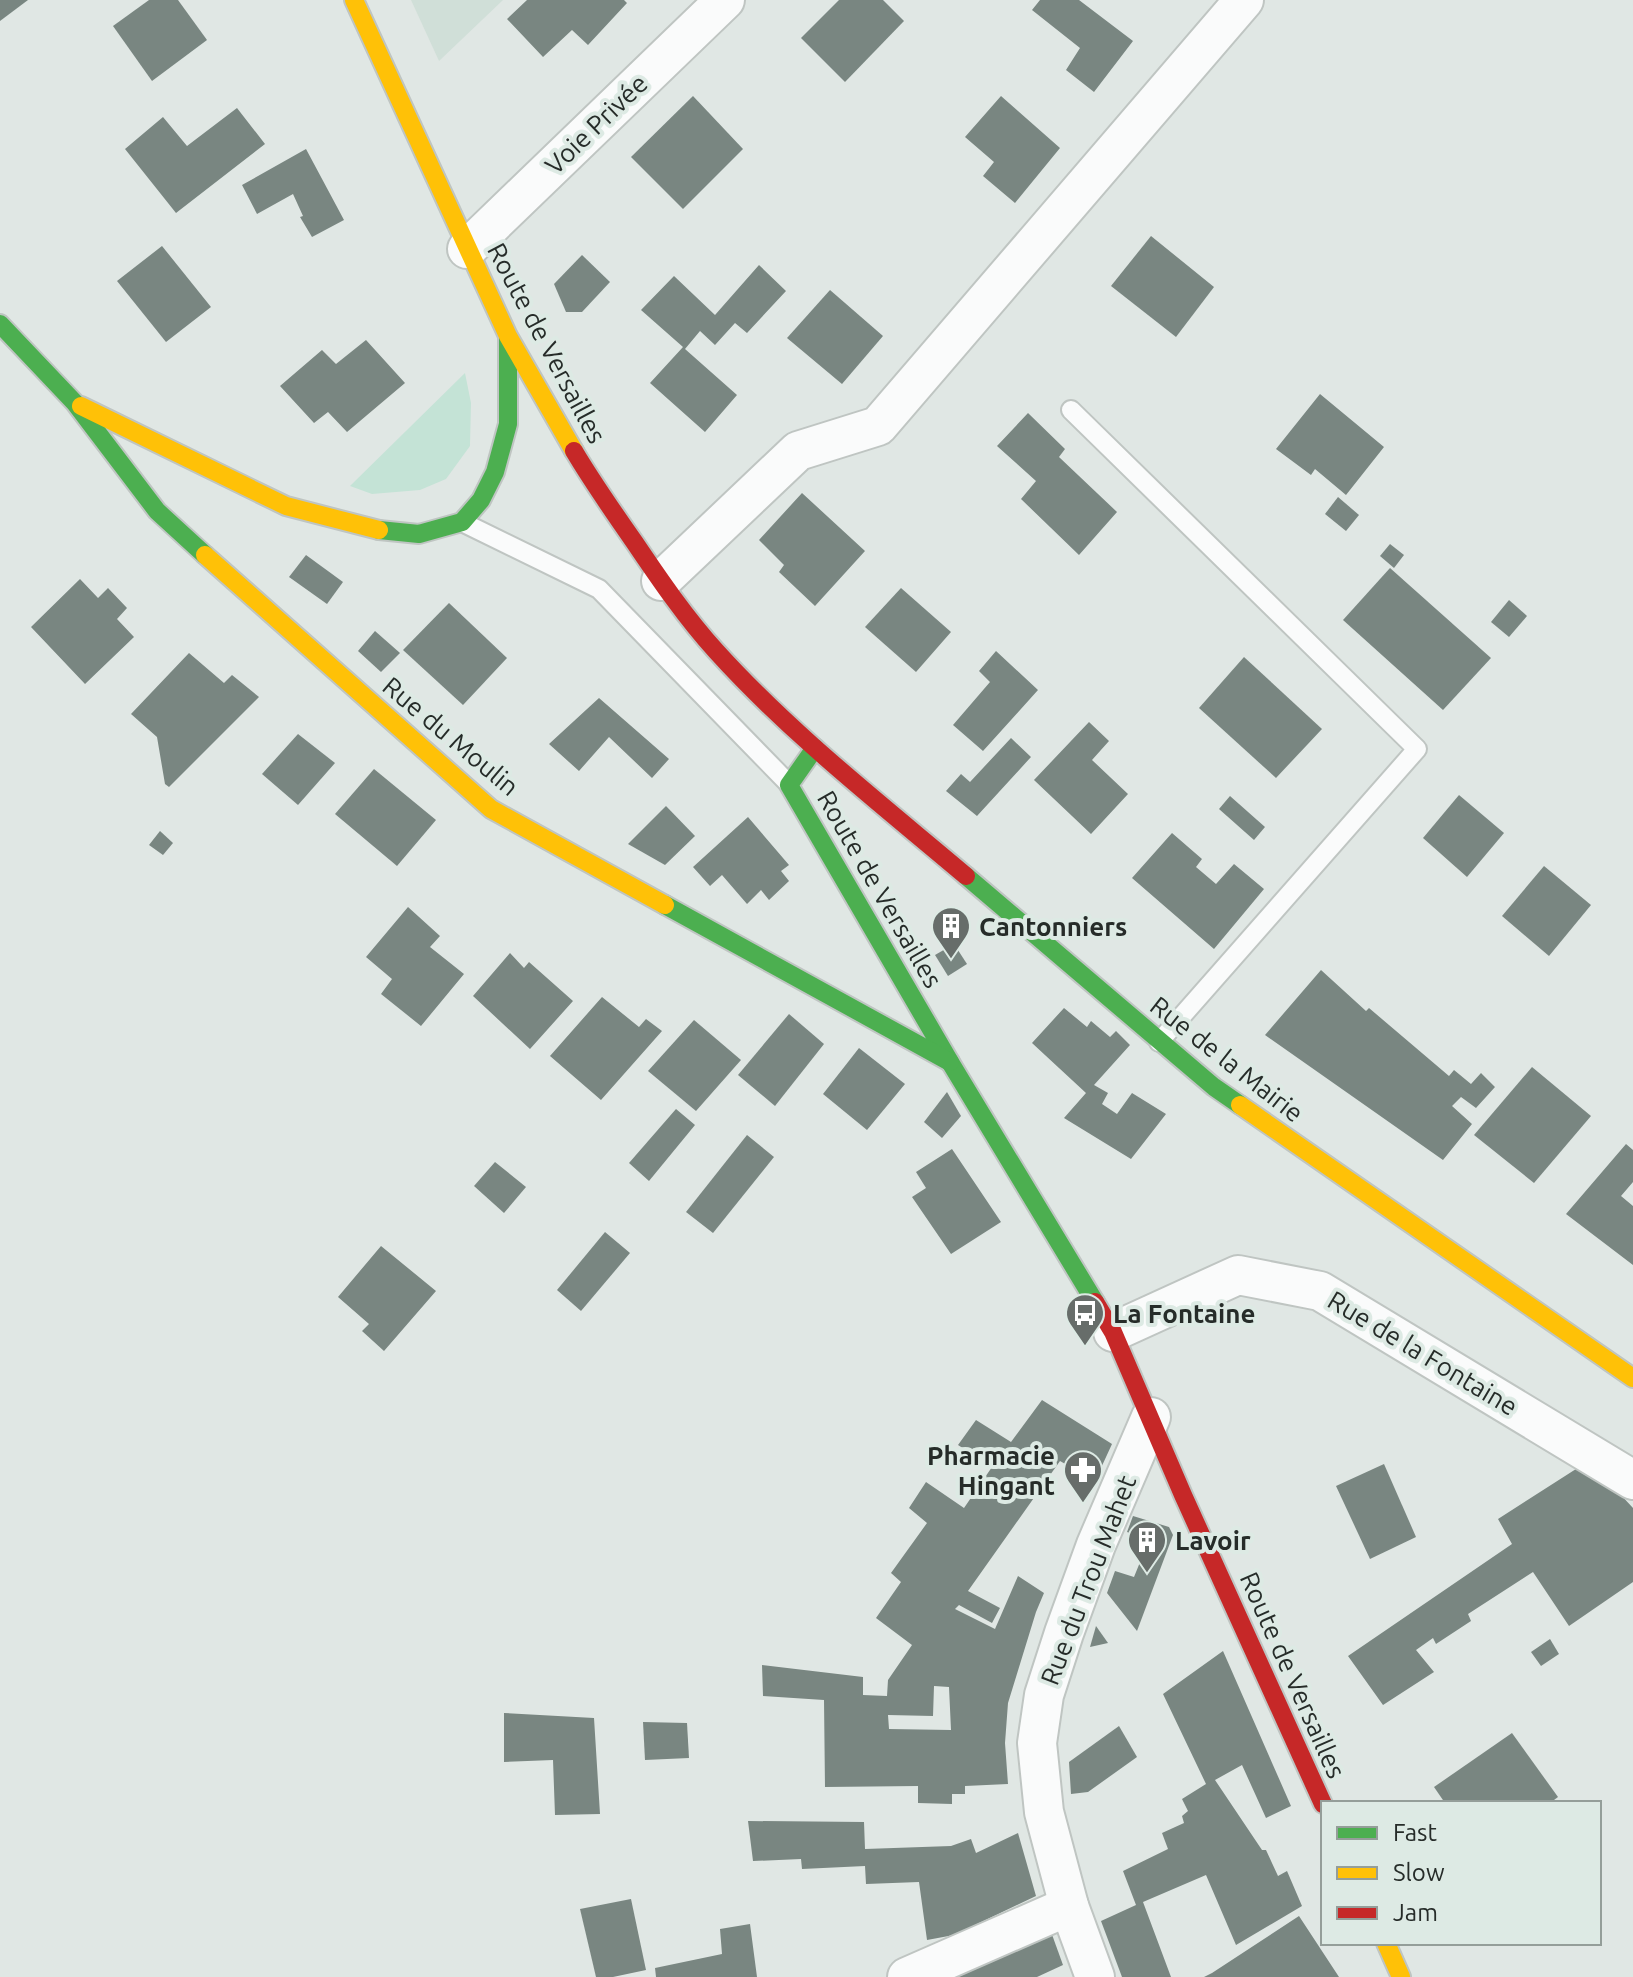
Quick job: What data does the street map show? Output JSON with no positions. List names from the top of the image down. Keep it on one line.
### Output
{"streets":{"main road":["Route de Versailles","Rue du Moulin","Rue de la Mairie"],"street":["Voie Privée","Rue de la Fontaine","Rue du Trou Mahet"]},"crossings":[["Voie Privée","Route de Versailles"],["Route de Versailles","Rue du Moulin"],["Route de Versailles","Rue de la Mairie"],["Route de Versailles","Rue de la Fontaine"],["Route de Versailles","Rue du Trou Mahet"]],"places":{"building":["Cantonniers","Lavoir"],"bus stop":["La Fontaine"],"pharmacy":["Pharmacie Hingant"]},"legend":["Fast","Slow","Jam"]}
